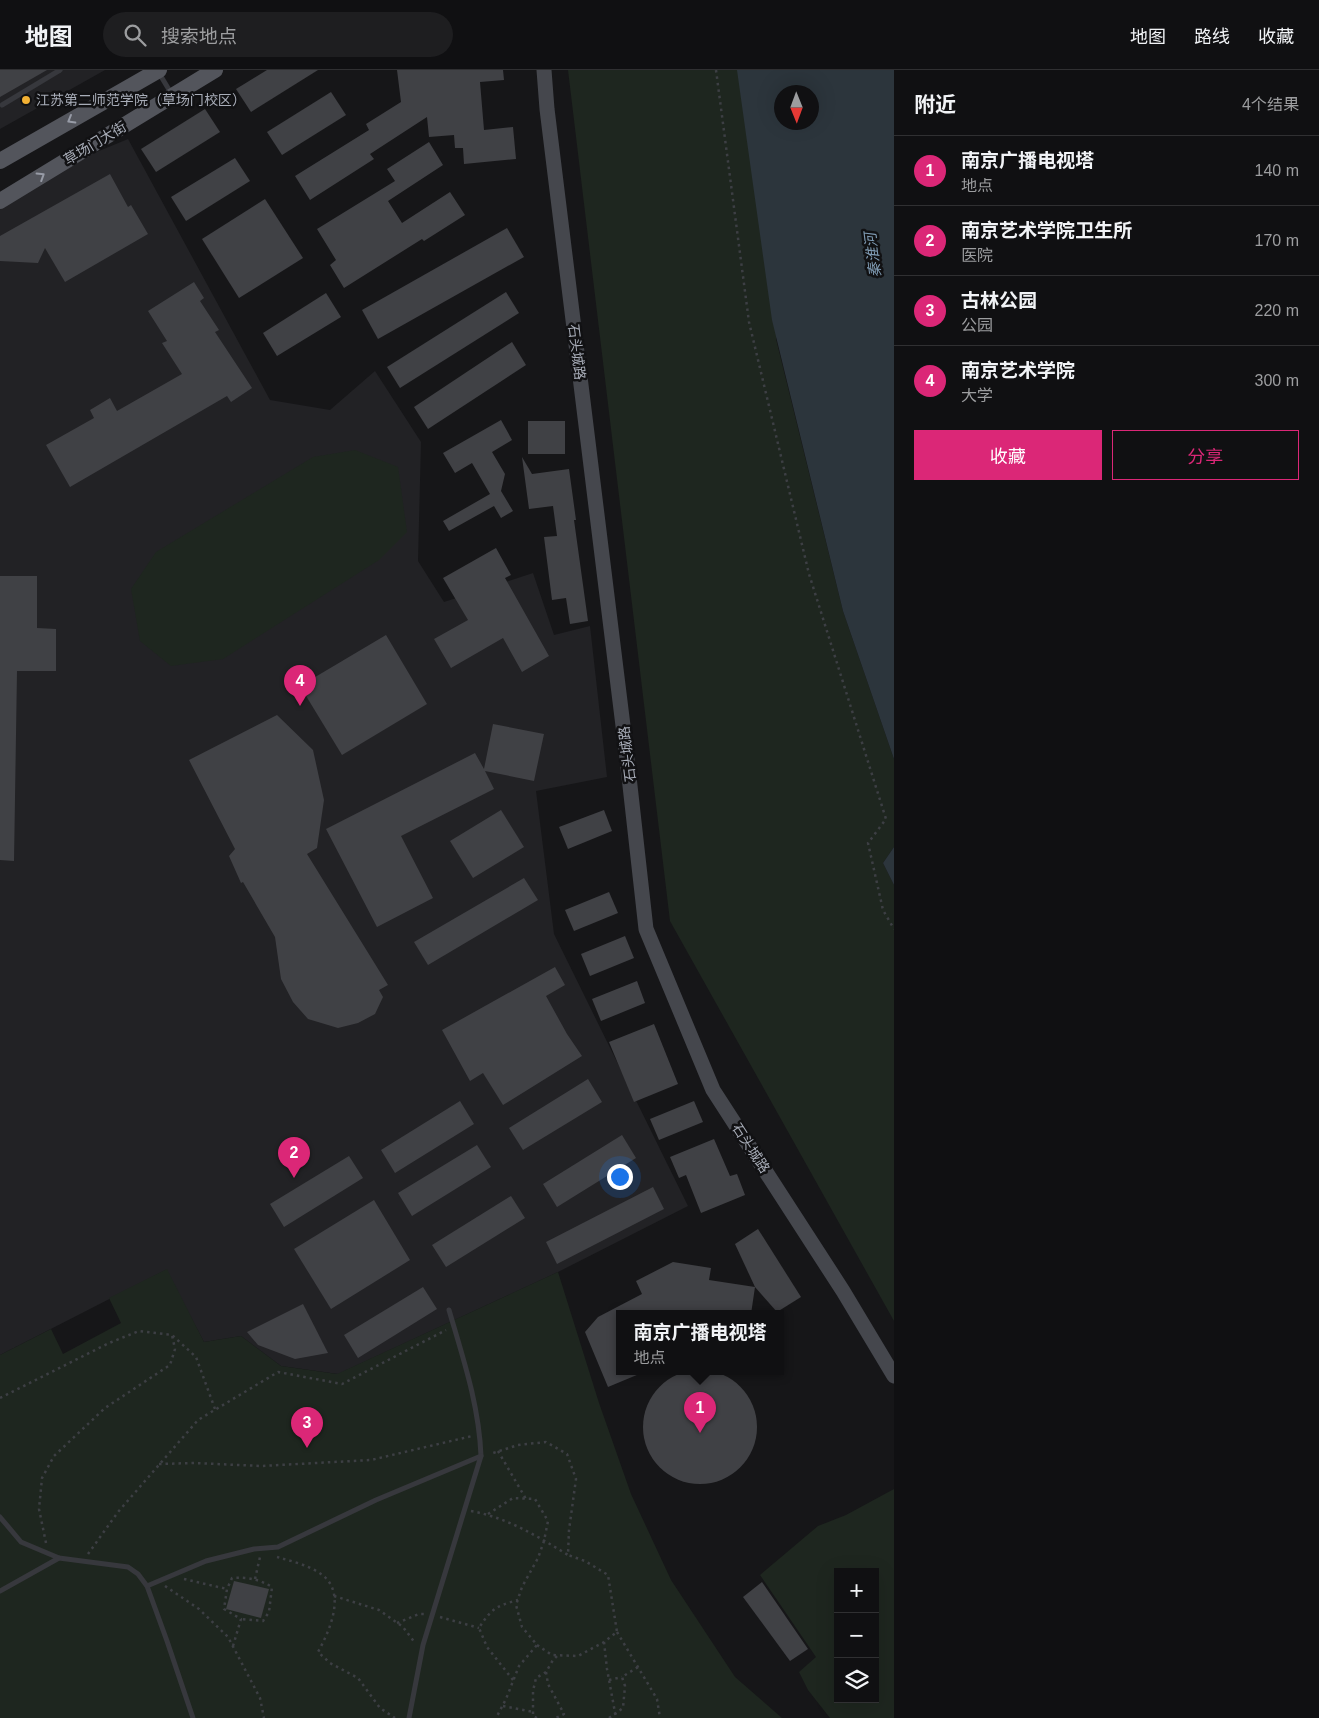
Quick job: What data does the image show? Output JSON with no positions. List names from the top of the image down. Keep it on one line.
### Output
{"streets":{"main road":["草场门大街"],"street":["石头城路"]},"water":["秦淮河"],"places":["江苏第二师范学院（草场门校区）"],"north":"bottom","page":{"header":"地图","search":"搜索地点","nav":["地图","路线","收藏"],"heading":["附近","4个结果"],"list":[{"mark":"1","name":"南京广播电视塔","note":"地点","value":"140 m"},{"mark":"2","name":"南京艺术学院卫生所","note":"医院","value":"170 m"},{"mark":"3","name":"古林公园","note":"公园","value":"220 m"},{"mark":"4","name":"南京艺术学院","note":"大学","value":"300 m"}],"buttons":["收藏","分享"],"pins":["4","2","1","3"],"popup":["南京广播电视塔","地点"],"map_buttons":["+","−"]}}
